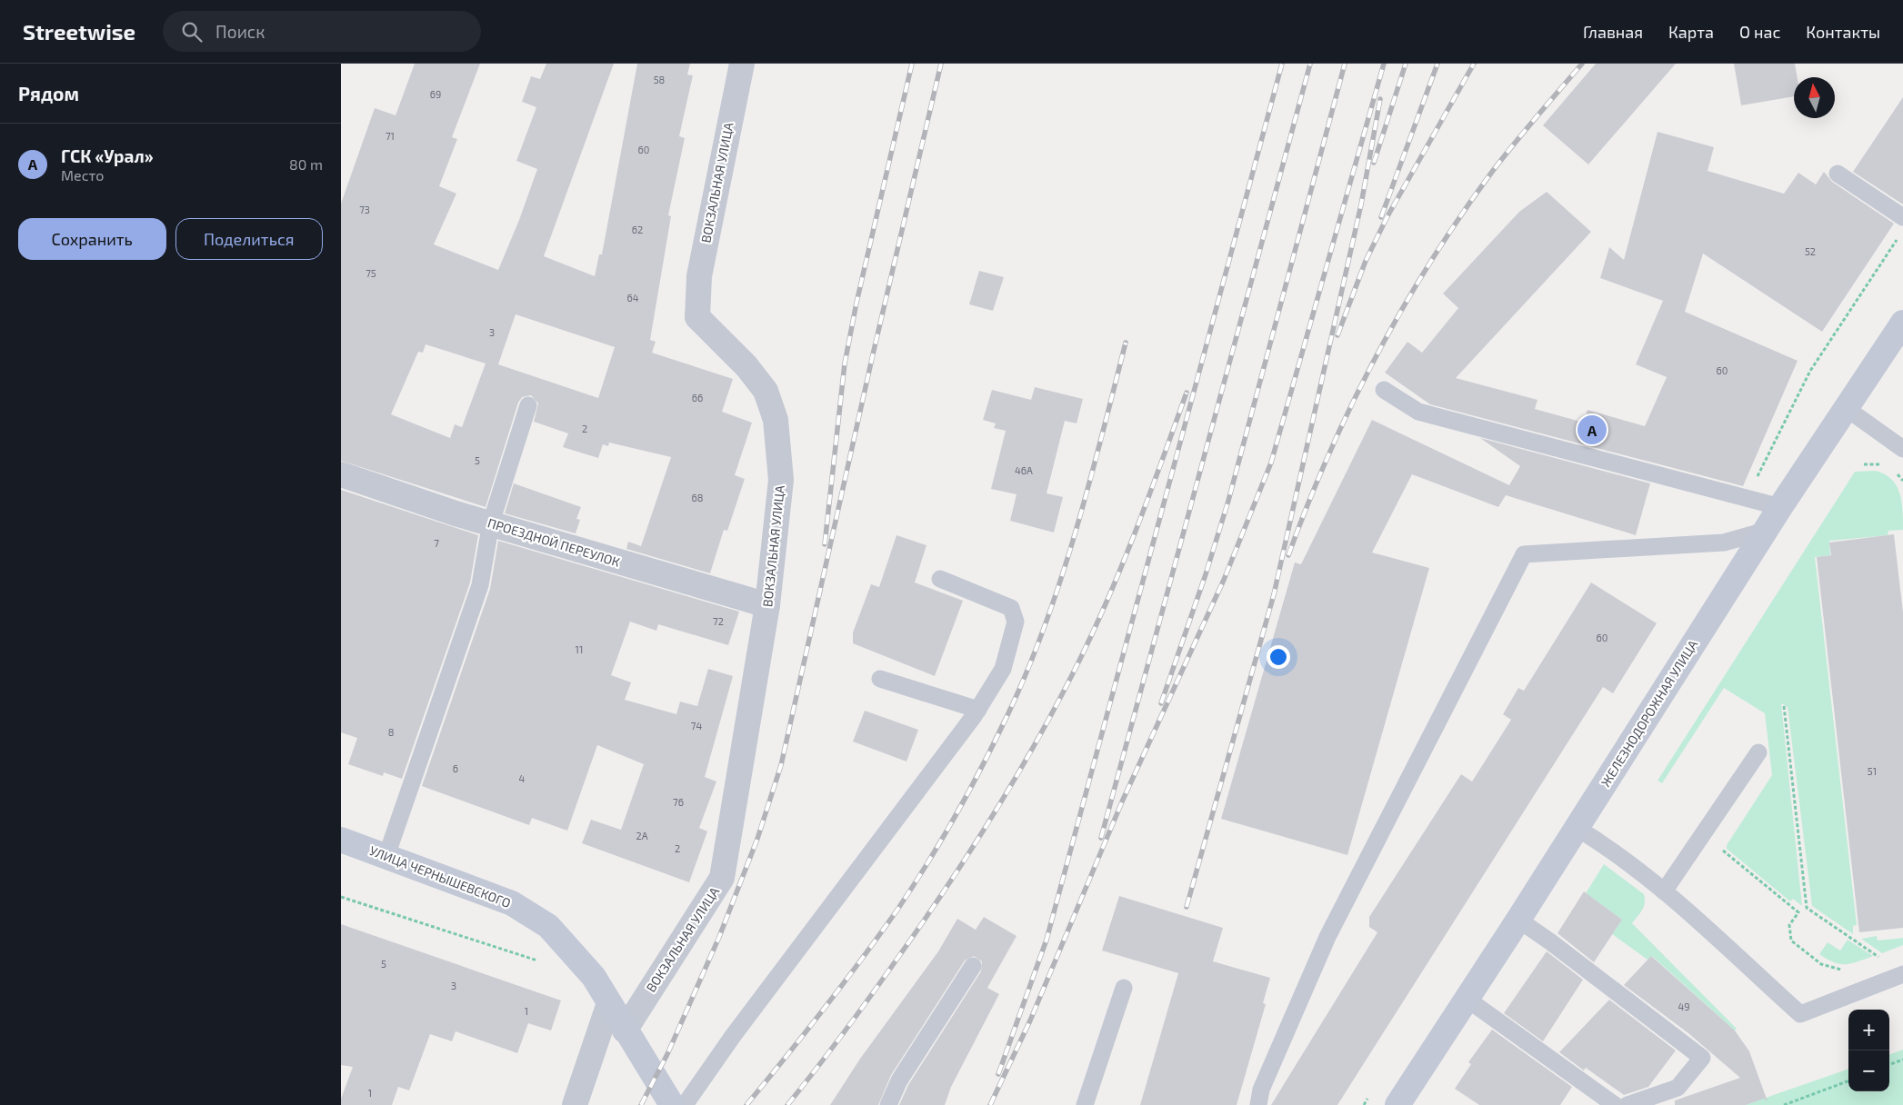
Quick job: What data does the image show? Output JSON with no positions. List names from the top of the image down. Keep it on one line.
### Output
{"streets":{"street":["ВОКЗАЛЬНАЯ УЛИЦА","ПРОЕЗДНОЙ ПЕРЕУЛОК","ЖЕЛЕЗНОДОРОЖНАЯ УЛИЦА","УЛИЦА ЧЕРНЫШЕВСКОГО"]},"crossings":[["ВОКЗАЛЬНАЯ УЛИЦА","ПРОЕЗДНОЙ ПЕРЕУЛОК"],["ВОКЗАЛЬНАЯ УЛИЦА","УЛИЦА ЧЕРНЫШЕВСКОГО"]],"house_numbers":["58","69","71","60","73","62","52","75","64","3","60","66","2","5","46А","68","7","72","60","11","74","8","6","51","4","76","2А","2","5","3","49","1","1"],"north":"top","page":{"header":"Streetwise","search":"Поиск","nav":["Главная","Карта","О нас","Контакты"],"heading":"Рядом","list":[{"mark":"A","name":"ГСК «Урал»","note":"Место","value":"80 m"}],"buttons":["Сохранить","Поделиться"],"pins":"A","map_buttons":["+","−"]}}
